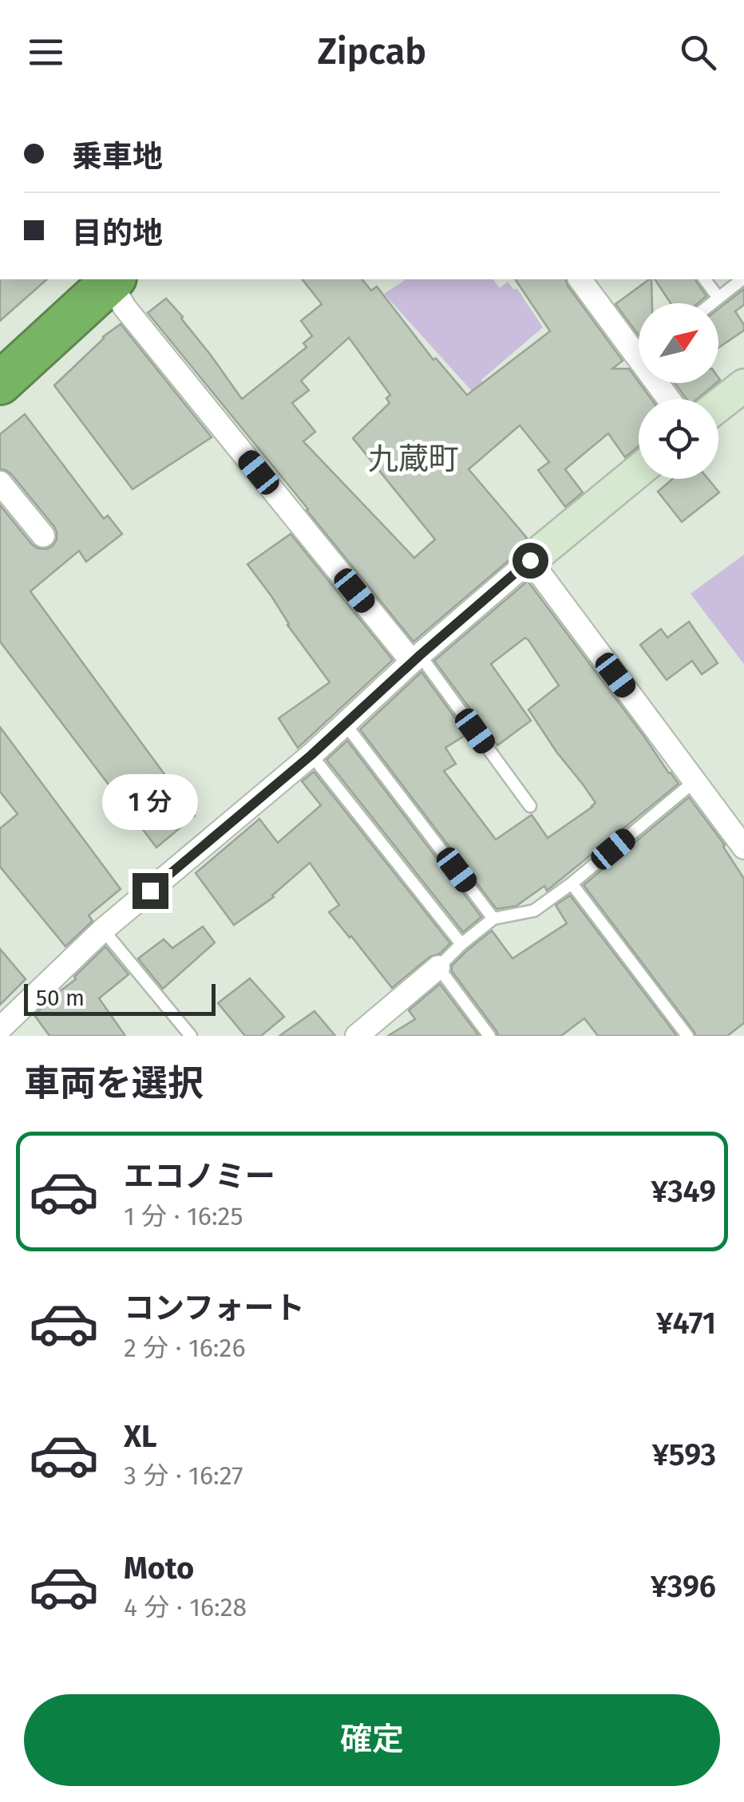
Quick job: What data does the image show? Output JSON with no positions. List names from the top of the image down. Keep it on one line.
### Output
{"districts":["九蔵町"],"scale_bar":"50 m","north":"top right","page":{"header":"Zipcab","banner":["乗車地","目的地"],"bubble":"1 分","scale":"50 m","heading":"車両を選択","list":[{"name":"エコノミー","note":"1 分 · 16:25","value":"¥349"},{"name":"コンフォート","note":"2 分 · 16:26","value":"¥471"},{"name":"XL","note":"3 分 · 16:27","value":"¥593"},{"name":"Moto","note":"4 分 · 16:28","value":"¥396"}],"buttons":"確定"}}
